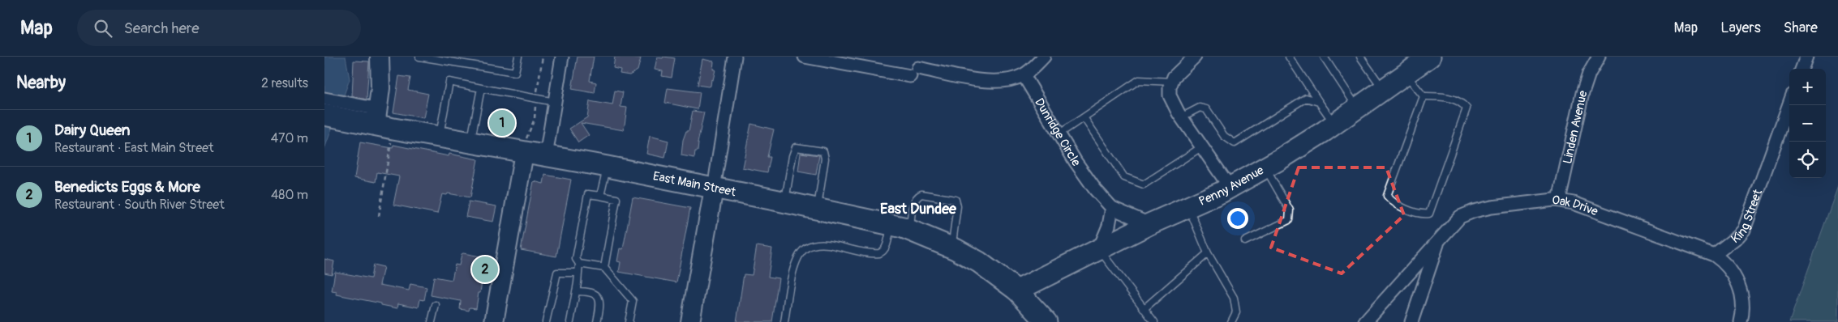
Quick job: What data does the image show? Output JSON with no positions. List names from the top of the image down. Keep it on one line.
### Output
{"streets":{"main road":["East Main Street","Penny Avenue"],"street":["Linden Avenue","Dunridge Circle","Oak Drive","King Street"]},"crossings":[["Linden Avenue","Oak Drive"],["Dunridge Circle","Penny Avenue"],["East Main Street","Penny Avenue"],["Oak Drive","King Street"]],"districts":["East Dundee"],"page":{"header":"Map","search":"Search here","nav":["Map","Layers","Share"],"heading":["Nearby","2 results"],"map_buttons":["+","−"],"pins":["1","2"],"list":[{"mark":"1","name":"Dairy Queen","note":"Restaurant · East Main Street","value":"470 m"},{"mark":"2","name":"Benedicts Eggs & More","note":"Restaurant · South River Street","value":"480 m"}]}}
